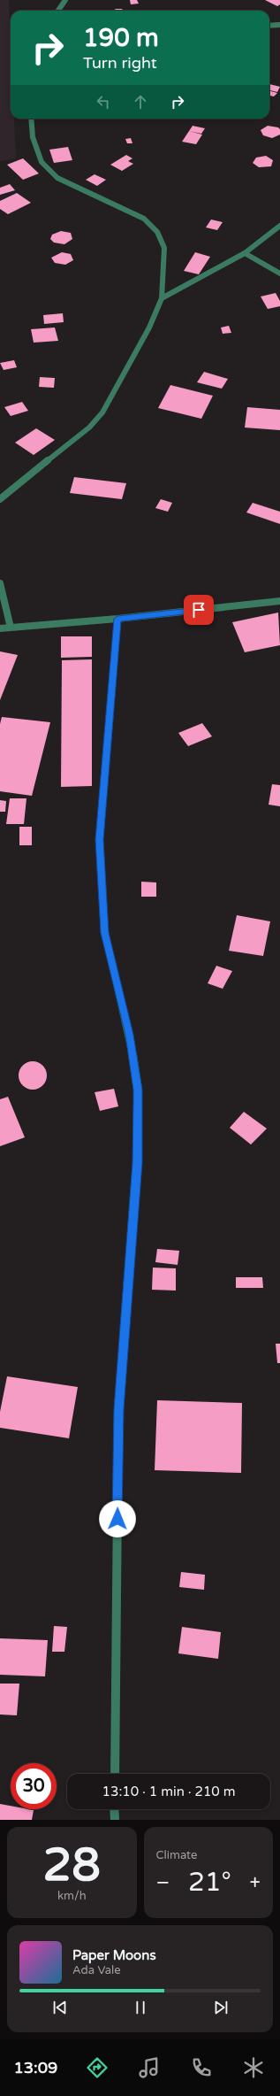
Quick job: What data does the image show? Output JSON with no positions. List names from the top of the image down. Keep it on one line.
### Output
{"page":{"turn":["190 m","Turn right"],"limit":"30","trip":"13:10 · 1 min · 210 m","tile":[["28","km/h"],"Climate"],"heat":["−","21°","+"],"song":["Paper Moons","Ada Vale"],"tabs":"13:09"}}
